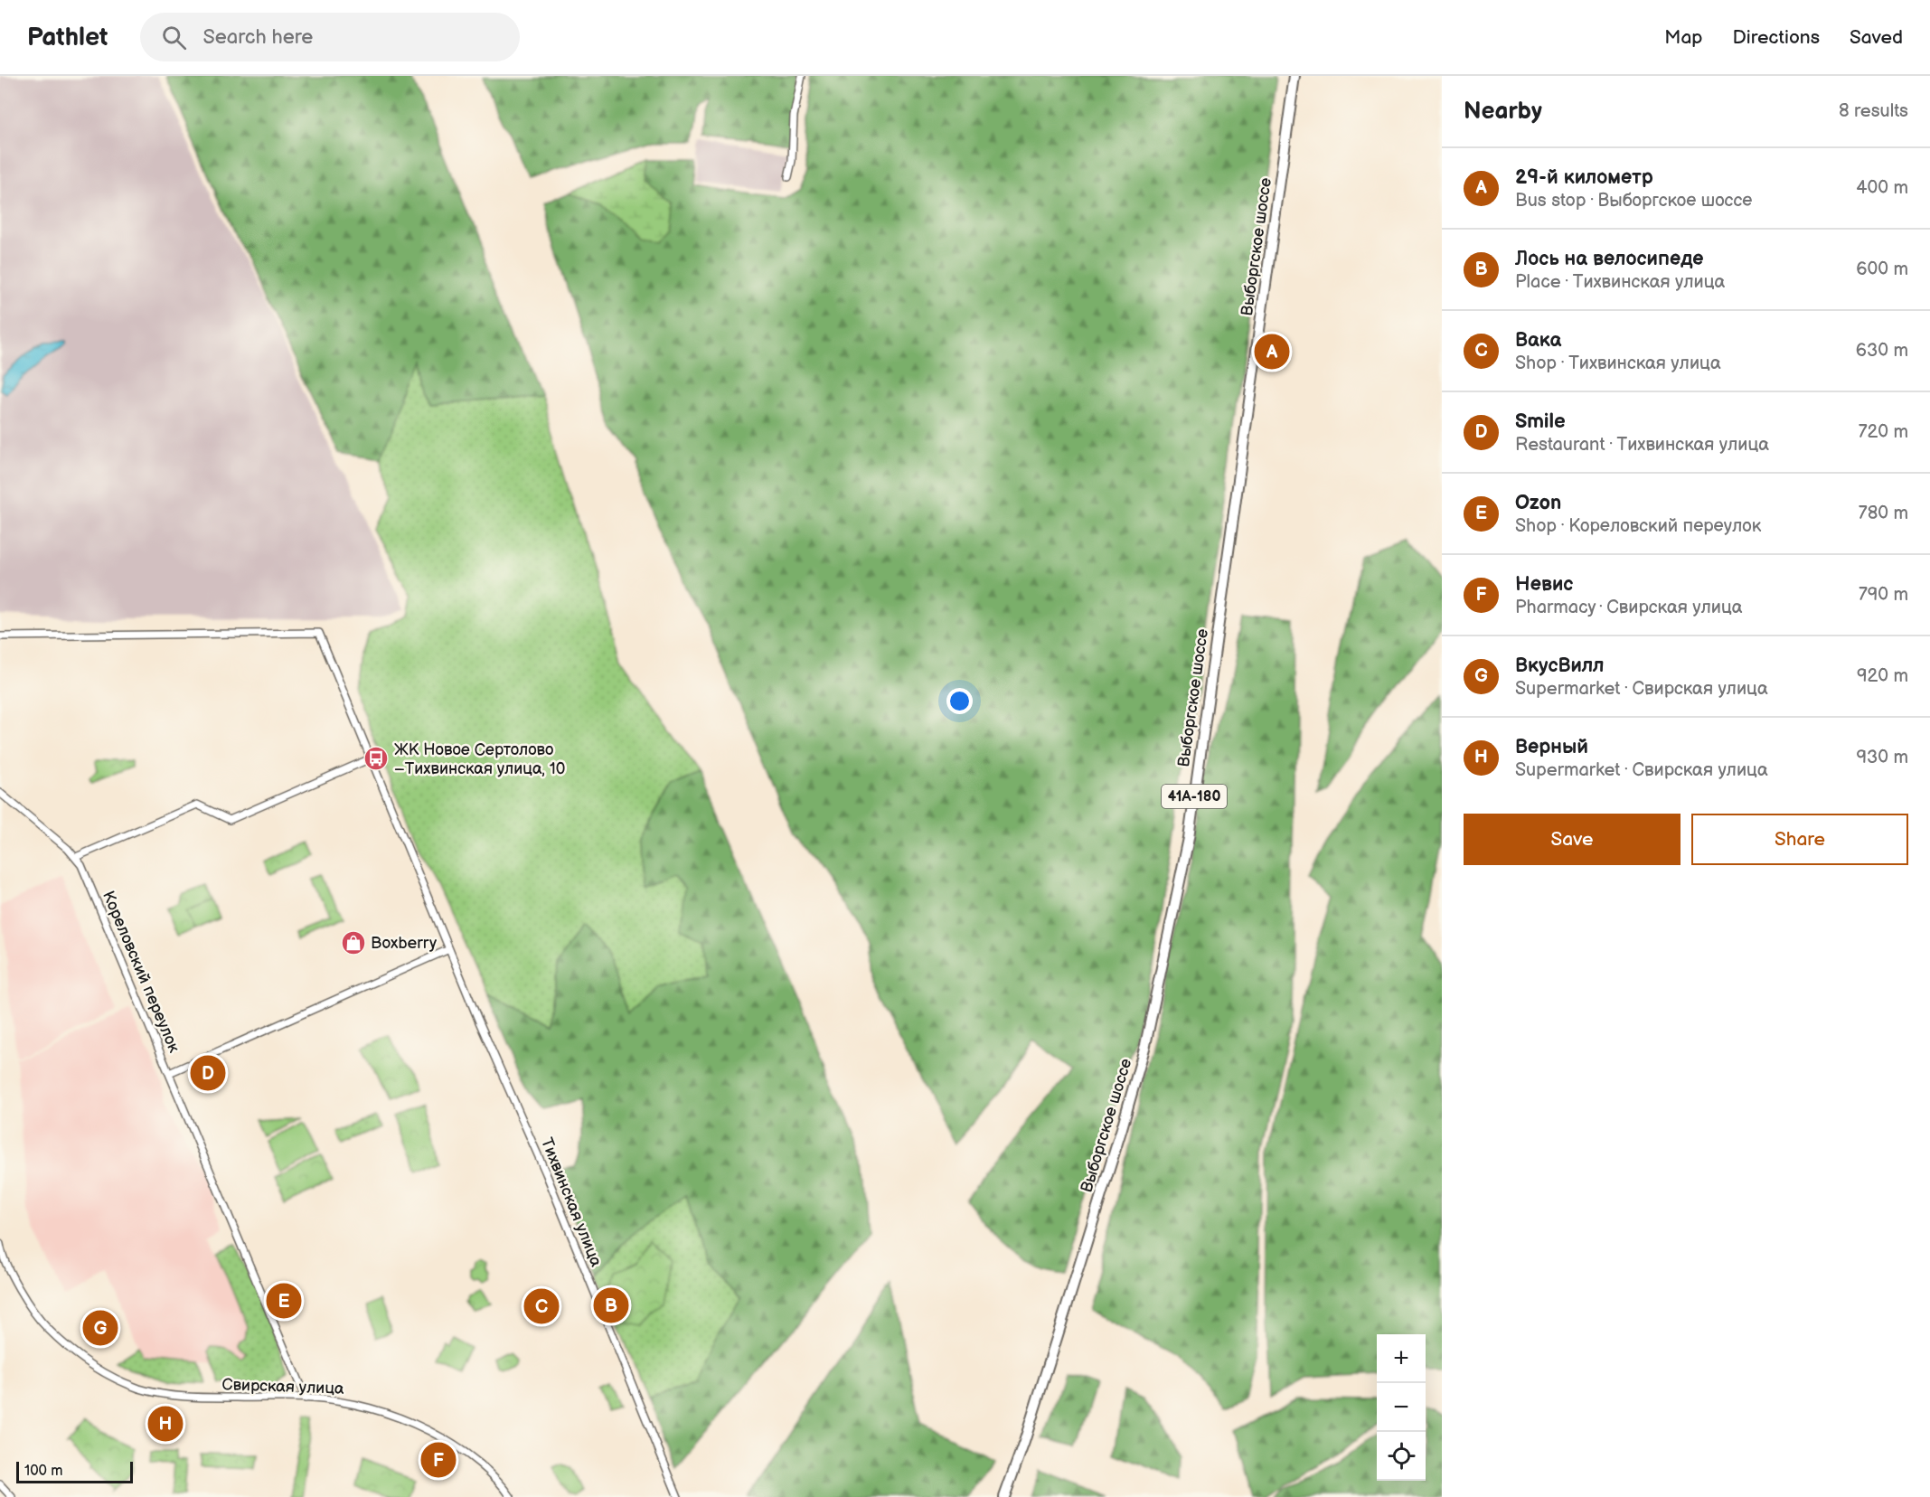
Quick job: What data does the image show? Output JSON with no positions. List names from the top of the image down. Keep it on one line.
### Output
{"streets":{"main road":["Выборгское шоссе","41А-180"],"street":["Кореловский переулок","Тихвинская улица","Свирская улица"]},"crossings":[["Кореловский переулок","Свирская улица"]],"places":{"bus stop":["ЖК Новое Сертолово –Тихвинская улица, 10"],"shop":["Boxberry"]},"scale_bar":"100 m","page":{"header":"Pathlet","search":"Search here","nav":["Map","Directions","Saved"],"heading":["Nearby","8 results"],"list":[{"mark":"A","name":"29-й километр","note":"Bus stop · Выборгское шоссе","value":"400 m"},{"mark":"B","name":"Лось на велосипеде","note":"Place · Тихвинская улица","value":"600 m"},{"mark":"C","name":"Вака","note":"Shop · Тихвинская улица","value":"630 m"},{"mark":"D","name":"Smile","note":"Restaurant · Тихвинская улица","value":"720 m"},{"mark":"E","name":"Ozon","note":"Shop · Кореловский переулок","value":"780 m"},{"mark":"F","name":"Невис","note":"Pharmacy · Свирская улица","value":"790 m"},{"mark":"G","name":"ВкусВилл","note":"Supermarket · Свирская улица","value":"920 m"},{"mark":"H","name":"Верный","note":"Supermarket · Свирская улица","value":"930 m"}],"pins":["A","D","E","B","C","G","H","F"],"buttons":["Save","Share"],"map_buttons":["+","−"],"scale":"100 m"}}
